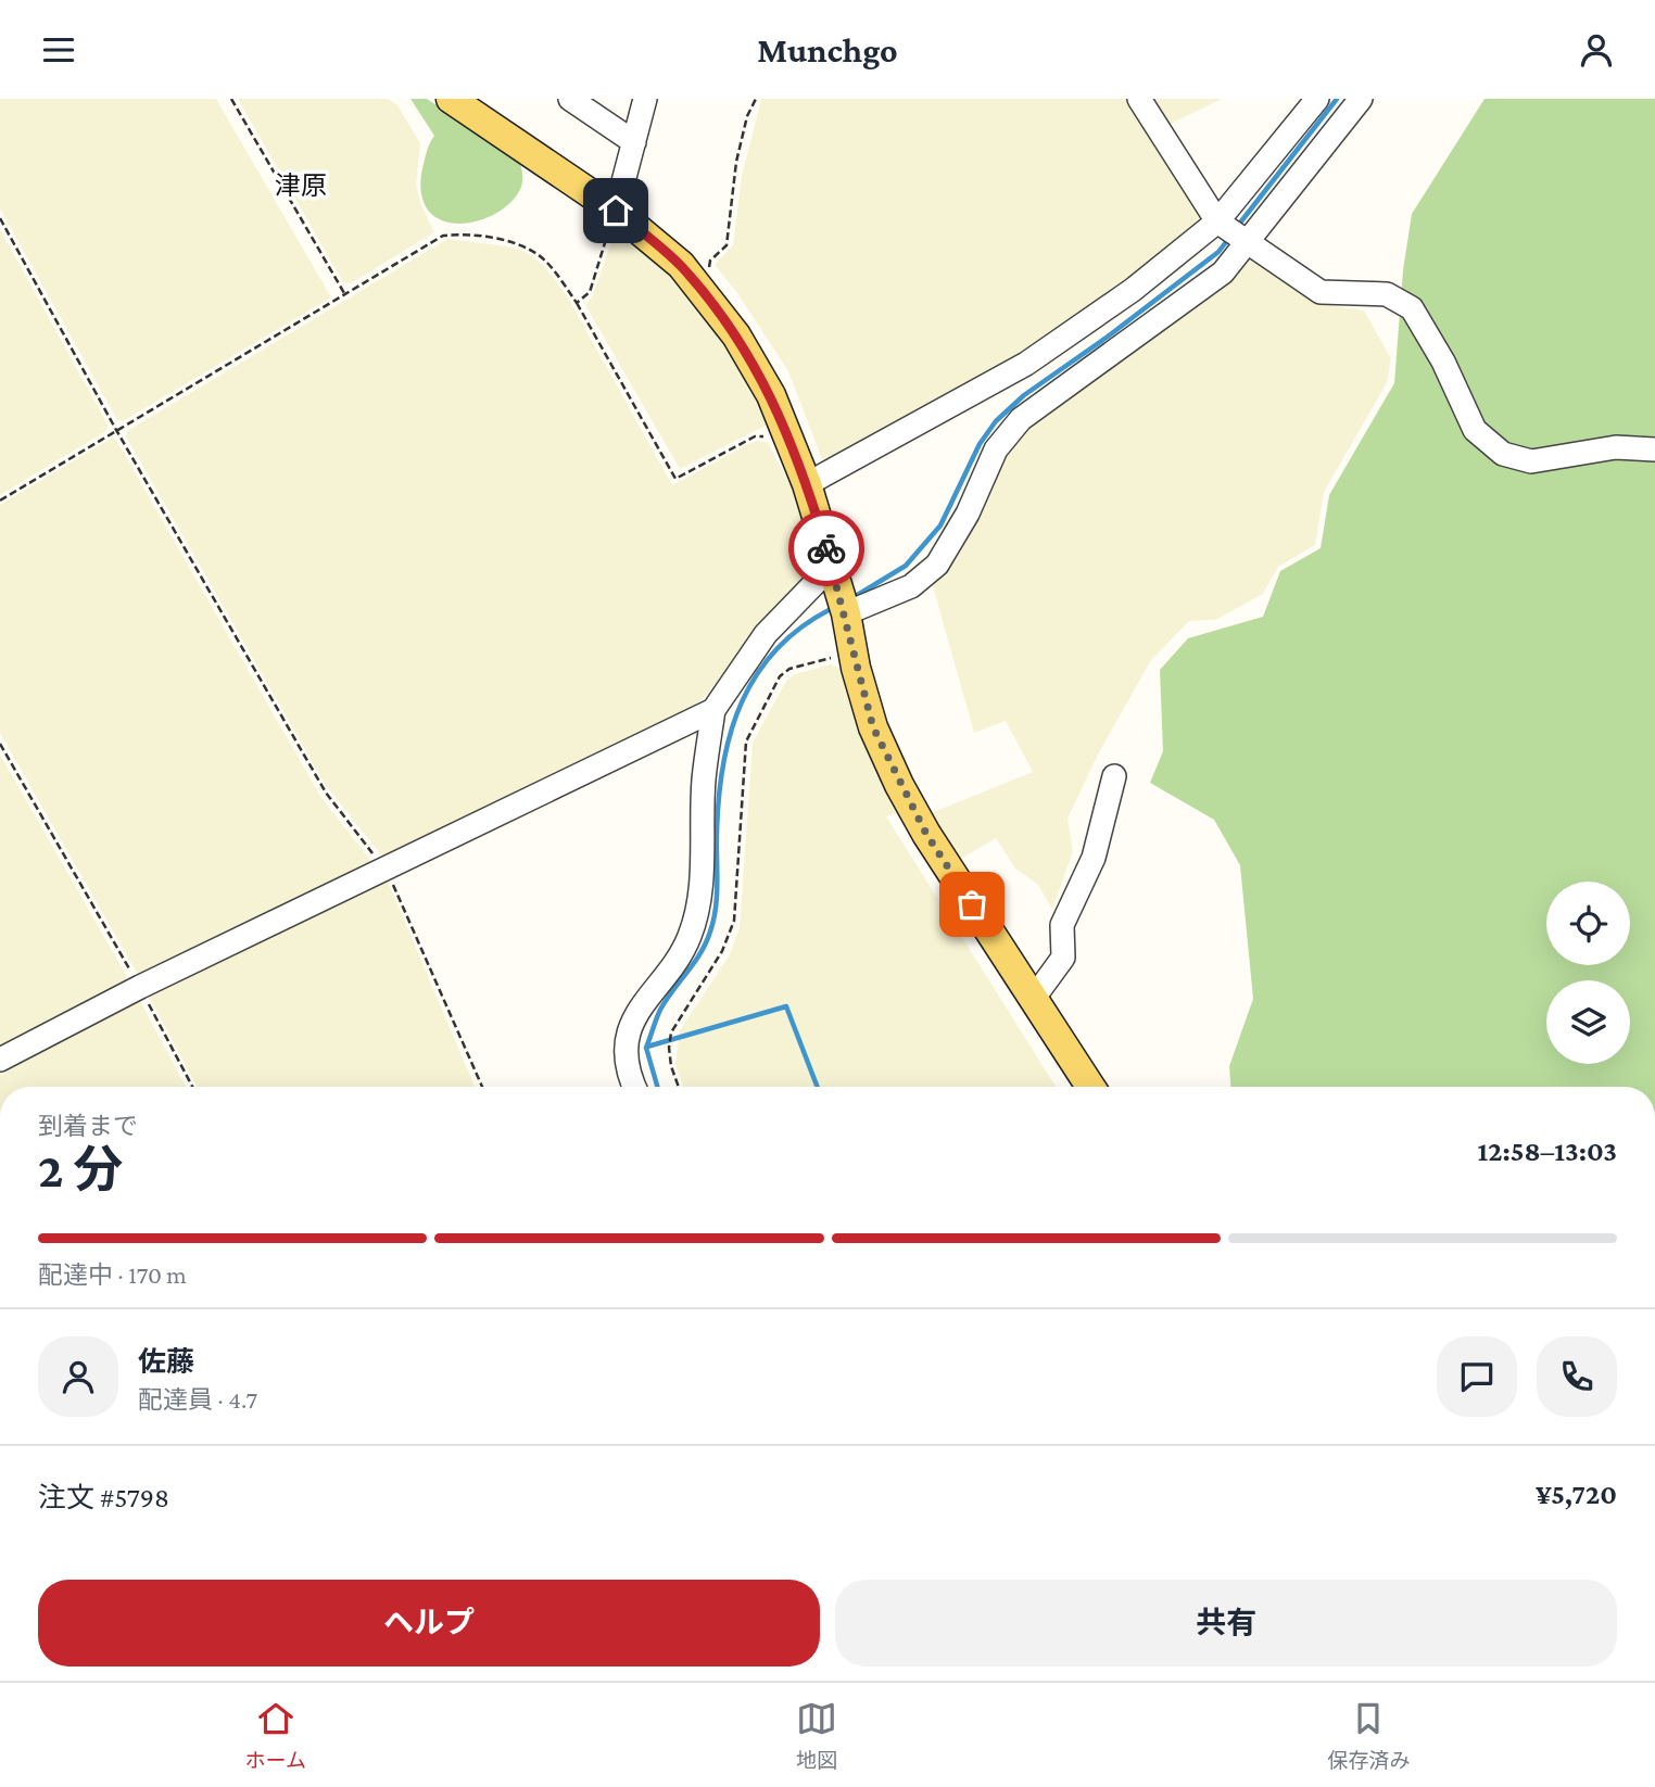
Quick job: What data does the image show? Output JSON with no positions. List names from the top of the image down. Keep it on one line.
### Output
{"districts":["津原"],"page":{"header":"Munchgo","heading":["2 分","到着まで","12:58–13:03"],"panel":["佐藤","配達員 · 4.7","注文 #5798","¥5,720"],"bar":"配達中 · 170 m","buttons":["ヘルプ","共有"],"tabs":["ホーム","地図","保存済み"]}}
